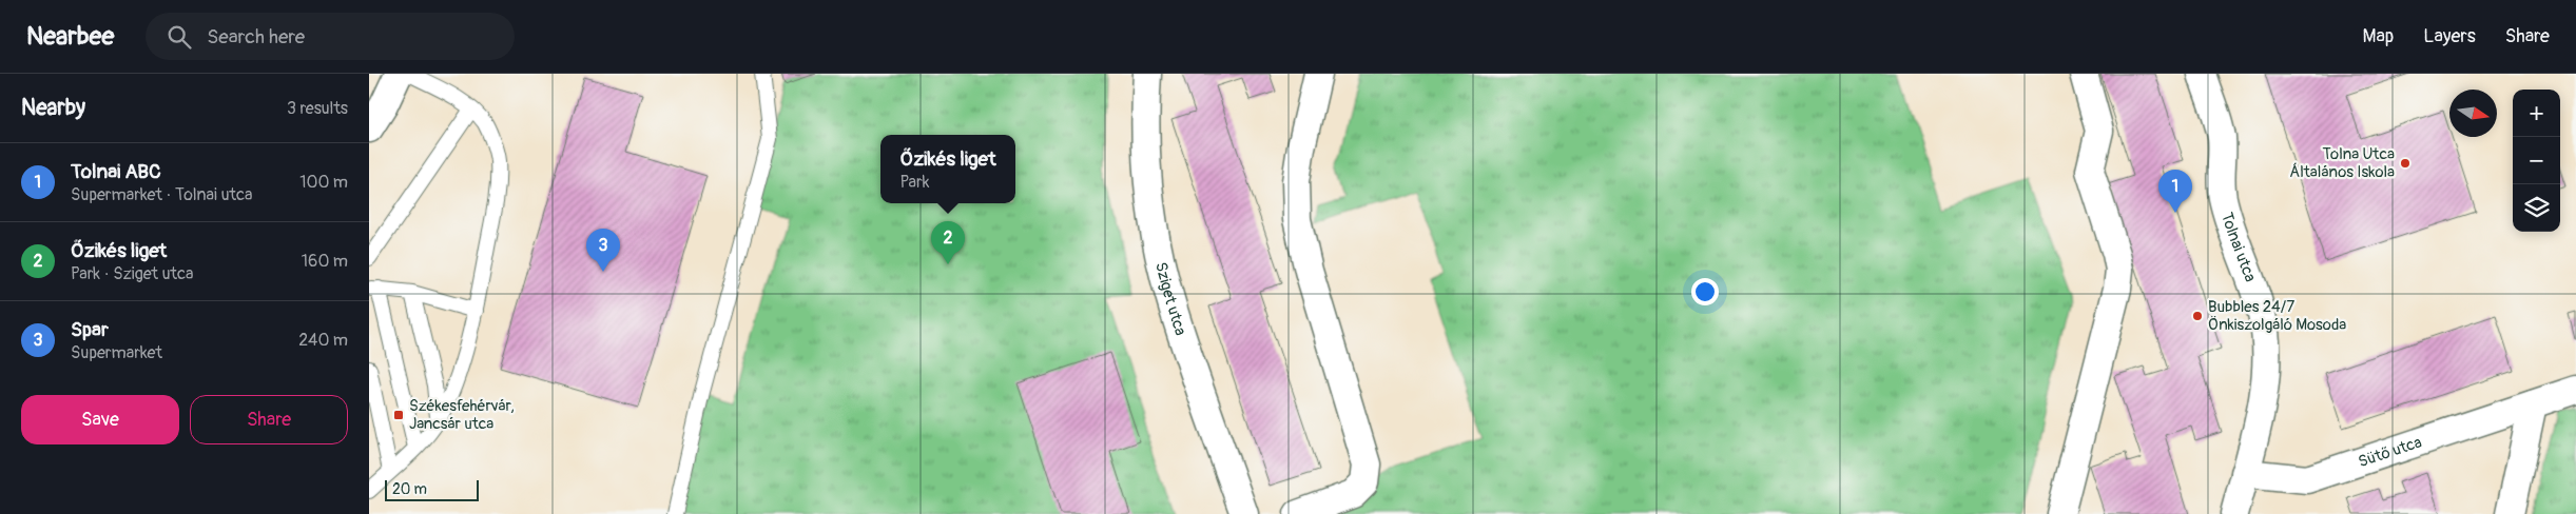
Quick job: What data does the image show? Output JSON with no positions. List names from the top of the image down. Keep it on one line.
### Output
{"streets":{"street":["Tolnai utca","Sziget utca","Sütő utca"]},"crossings":[["Tolnai utca","Sütő utca"]],"places":{"other":["Tolna Utca Általános Iskola","Bubbles 24/7 Önkiszolgáló Mosoda"],"transit":["Székesfehérvár, Jancsár utca"]},"scale_bar":"20 m","north":"right","page":{"header":"Nearbee","search":"Search here","nav":["Map","Layers","Share"],"heading":["Nearby","3 results"],"map_buttons":["+","−"],"popup":["Őzikés liget","Park"],"list":[{"mark":"1","name":"Tolnai ABC","note":"Supermarket · Tolnai utca","value":"100 m"},{"mark":"2","name":"Őzikés liget","note":"Park · Sziget utca","value":"160 m"},{"mark":"3","name":"Spar","note":"Supermarket","value":"240 m"}],"pins":["1","2","3"],"buttons":["Save","Share"],"scale":"20 m"}}
